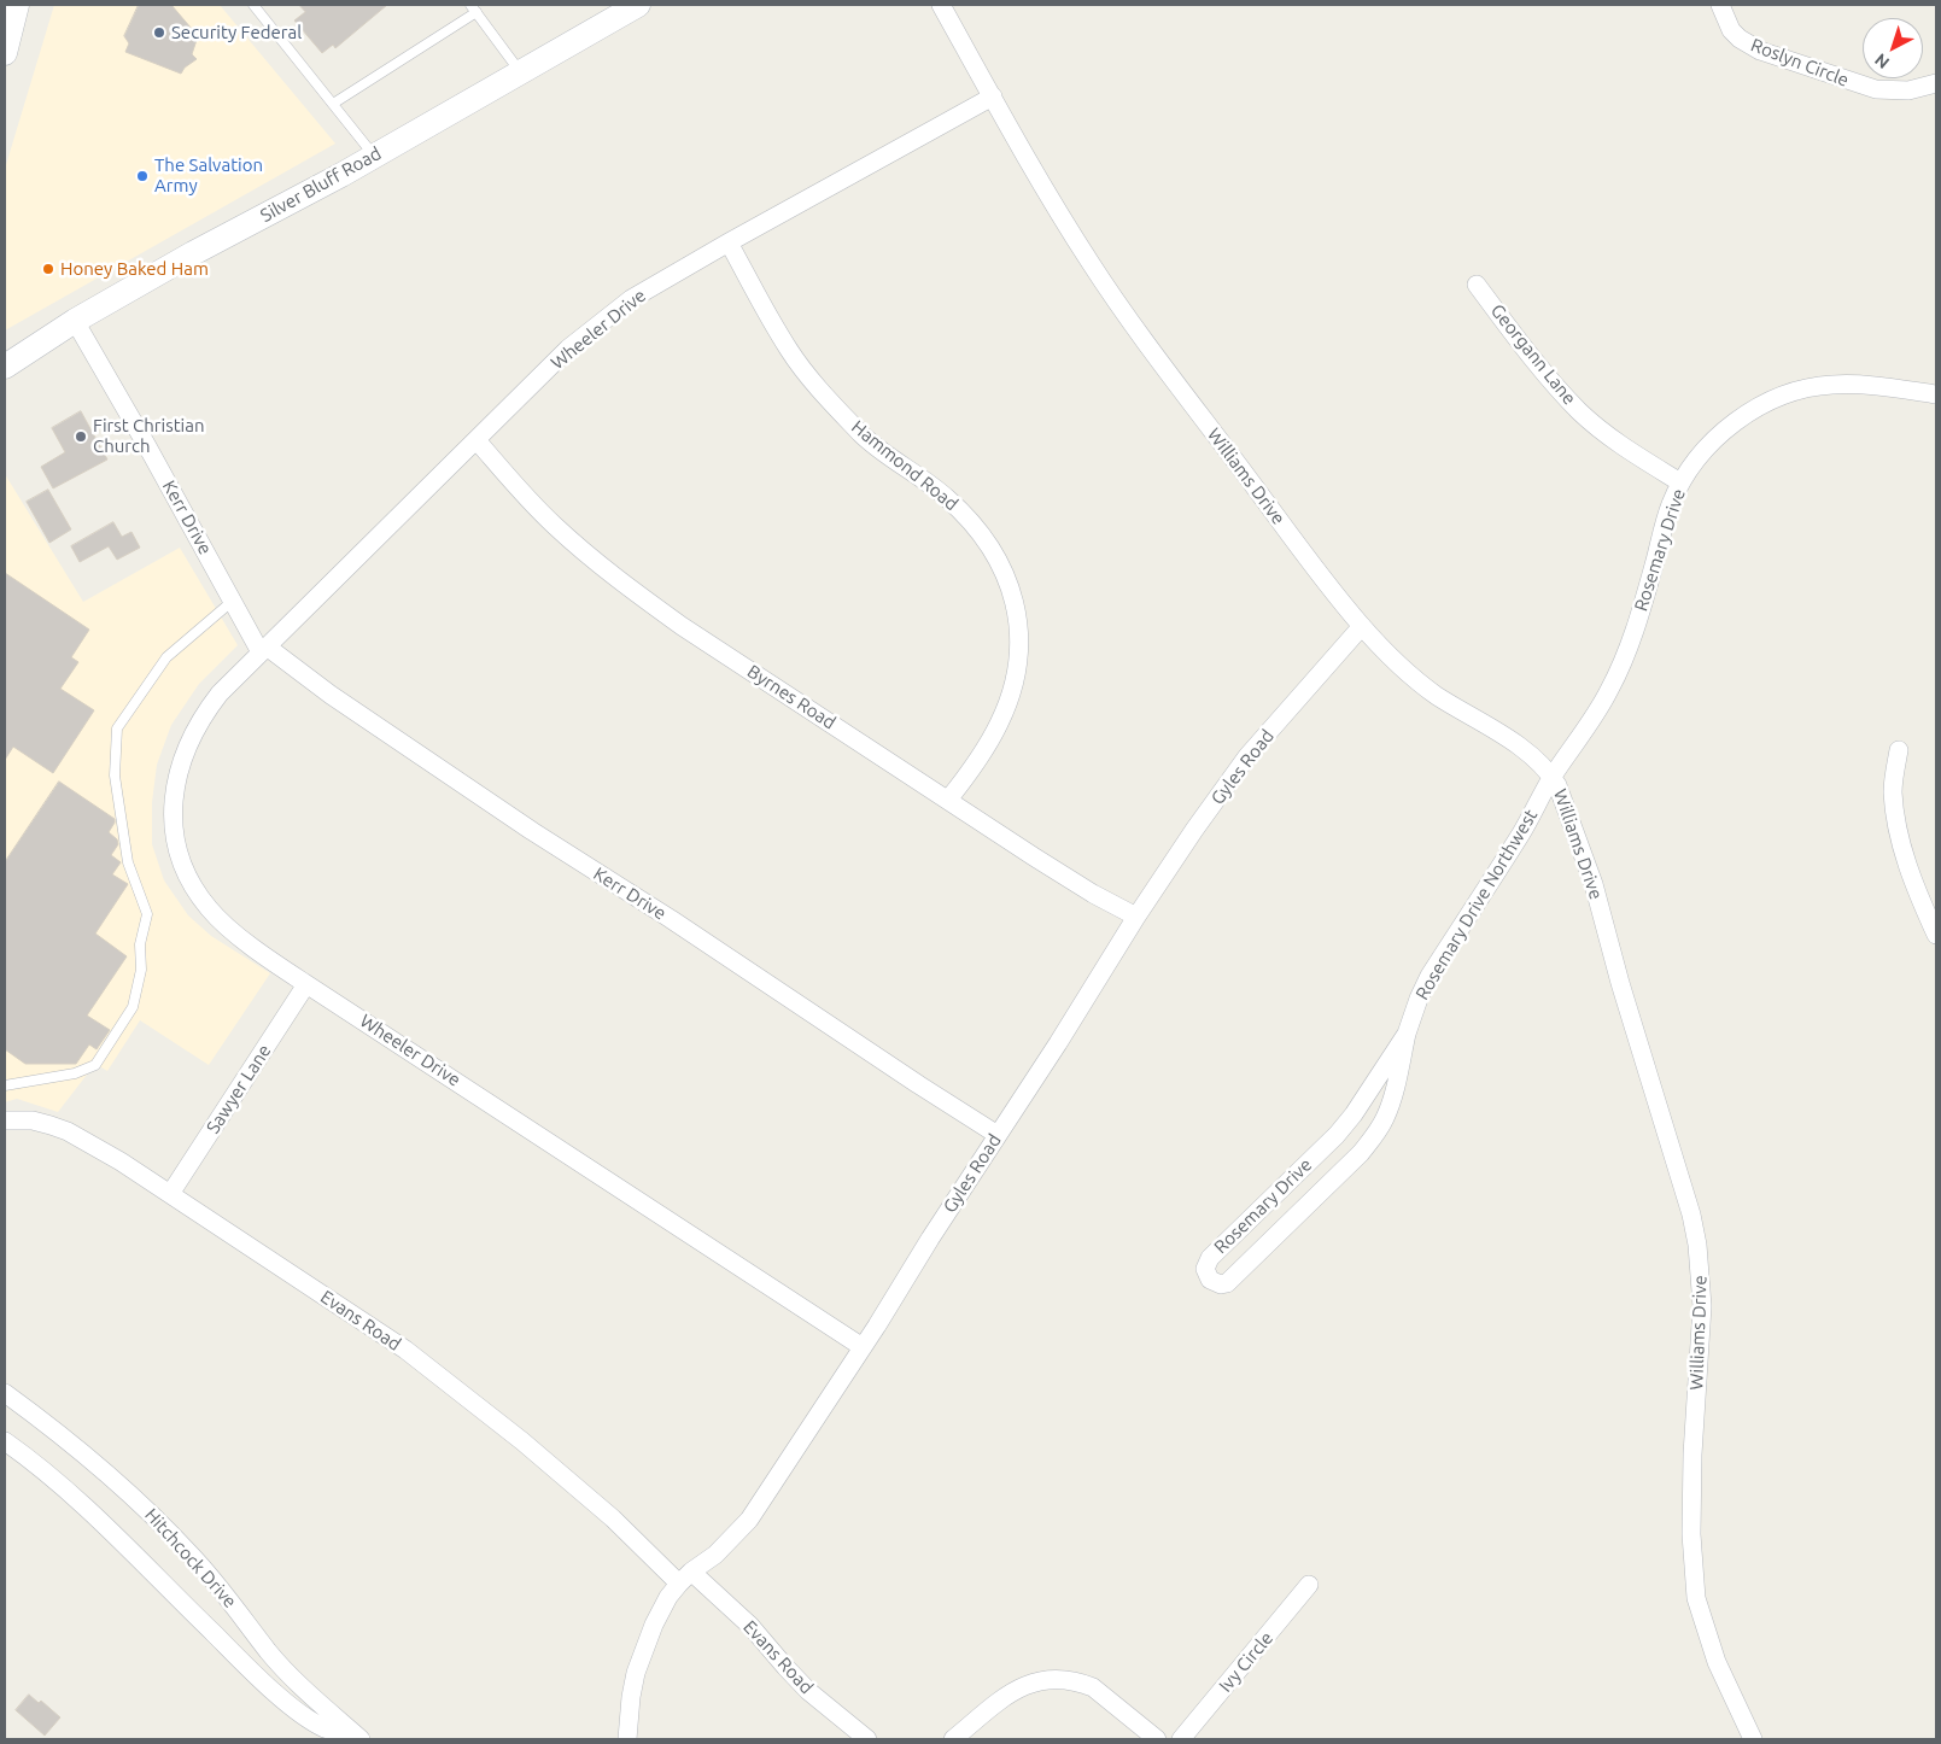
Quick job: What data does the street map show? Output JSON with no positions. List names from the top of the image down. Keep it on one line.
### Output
{"streets":{"street":["Roslyn Circle","Silver Bluff Road","Wheeler Drive","Georgann Lane","Hammond Road","Williams Drive","Kerr Drive","Rosemary Drive","Byrnes Road","Gyles Road","Rosemary Drive Northwest","Sawyer Lane","Evans Road","Hitchcock Drive","Ivy Circle"]},"crossings":[["Silver Bluff Road","Kerr Drive"],["Wheeler Drive","Hammond Road"],["Wheeler Drive","Williams Drive"],["Wheeler Drive","Kerr Drive"],["Wheeler Drive","Byrnes Road"],["Wheeler Drive","Gyles Road"],["Wheeler Drive","Sawyer Lane"],["Georgann Lane","Rosemary Drive"],["Hammond Road","Byrnes Road"],["Williams Drive","Rosemary Drive"],["Williams Drive","Gyles Road"],["Williams Drive","Rosemary Drive Northwest"],["Kerr Drive","Gyles Road"],["Rosemary Drive","Rosemary Drive Northwest"],["Byrnes Road","Gyles Road"],["Gyles Road","Evans Road"],["Sawyer Lane","Evans Road"]],"places":["Security Federal","The Salvation Army","Honey Baked Ham","First Christian Church"],"north":"bottom left"}
